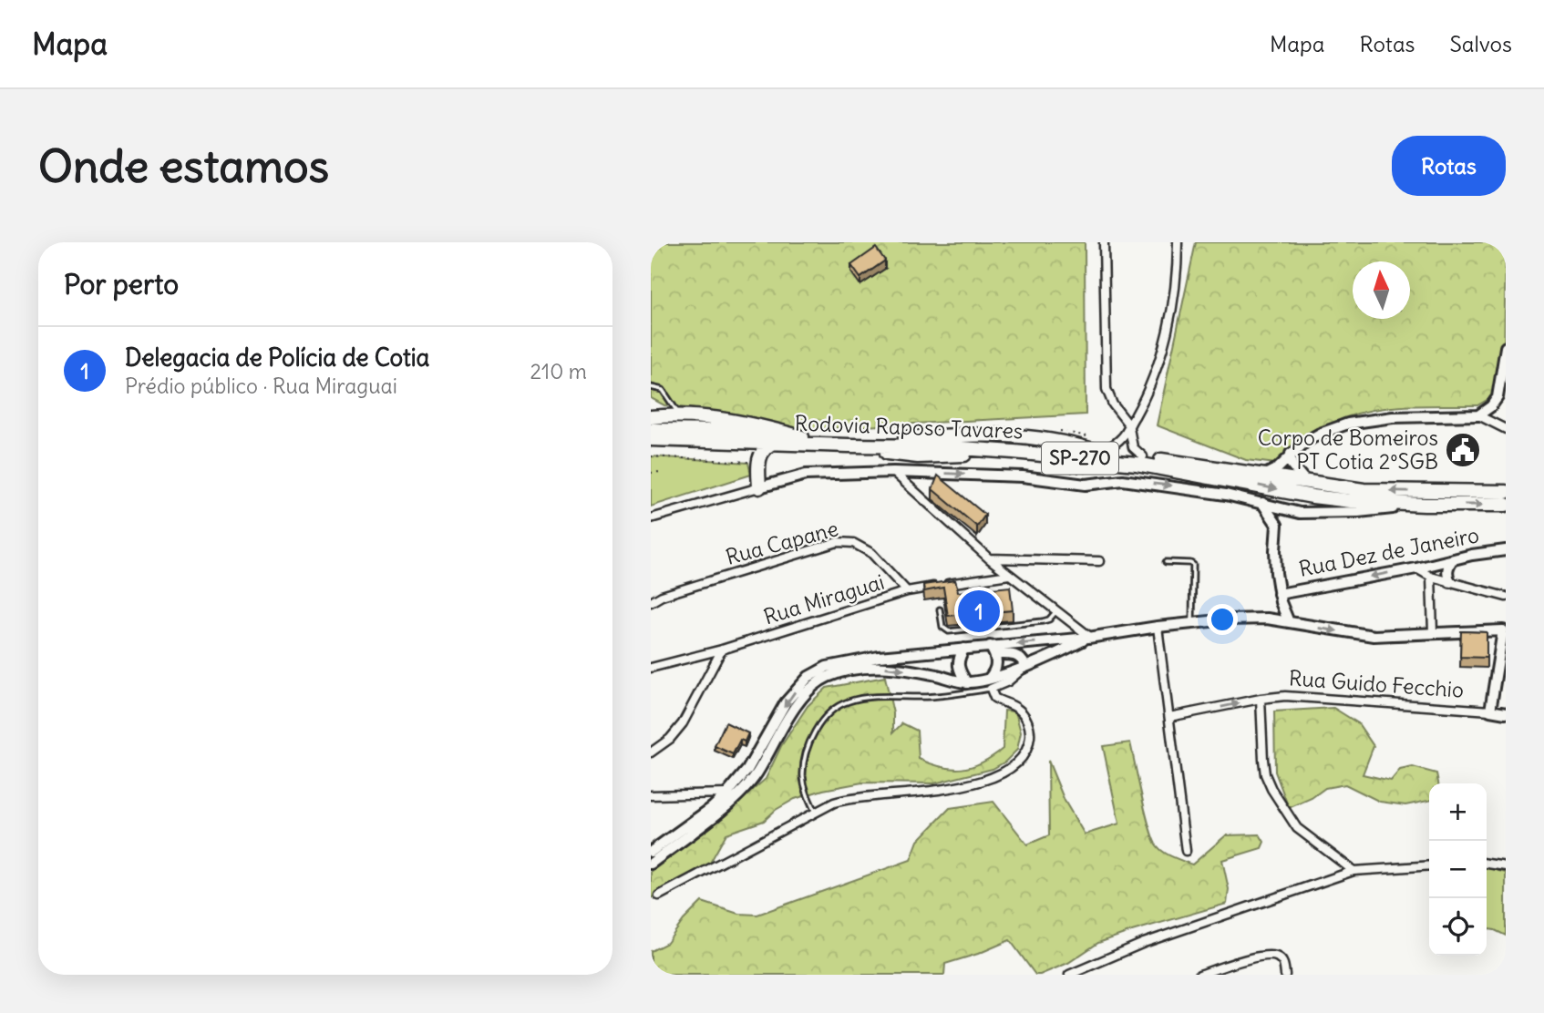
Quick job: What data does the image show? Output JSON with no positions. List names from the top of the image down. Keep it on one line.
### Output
{"streets":{"highway":["Rodovia Raposo Tavares","SP-270"],"main road":["Rua Dez de Janeiro","Rua Guido Fecchio"],"street":["Rua Capane","Rua Miraguai"]},"crossings":[["Rua Capane","Rua Miraguai"]],"places":{"public building":["Corpo de Bomeiros PT Cotia 2ºSGB"]},"north":"top","page":{"header":"Mapa","nav":["Mapa","Rotas","Salvos"],"buttons":"Rotas","title":"Onde estamos","heading":"Por perto","list":[{"mark":"1","name":"Delegacia de Polícia de Cotia","note":"Prédio público · Rua Miraguai","value":"210 m"}],"pins":"1","map_buttons":["+","−"]}}
